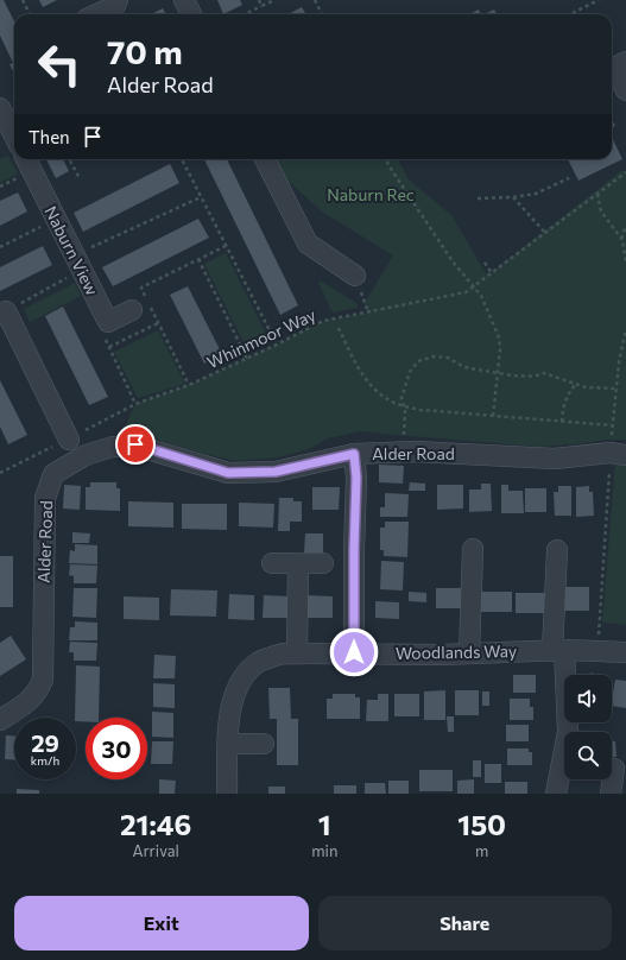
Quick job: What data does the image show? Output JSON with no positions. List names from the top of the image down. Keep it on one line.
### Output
{"streets":{"street":["Naburn View","Alder Road","Woodlands Way"],"path":["Whinmoor Way"]},"parks":["Naburn Rec"],"page":{"turn":["70 m","Alder Road"],"then":"Then","speed":"29 km/h","limit":"30","eta":["21:46","Arrival","1","min","150","m"],"buttons":["Exit","Share"]}}
